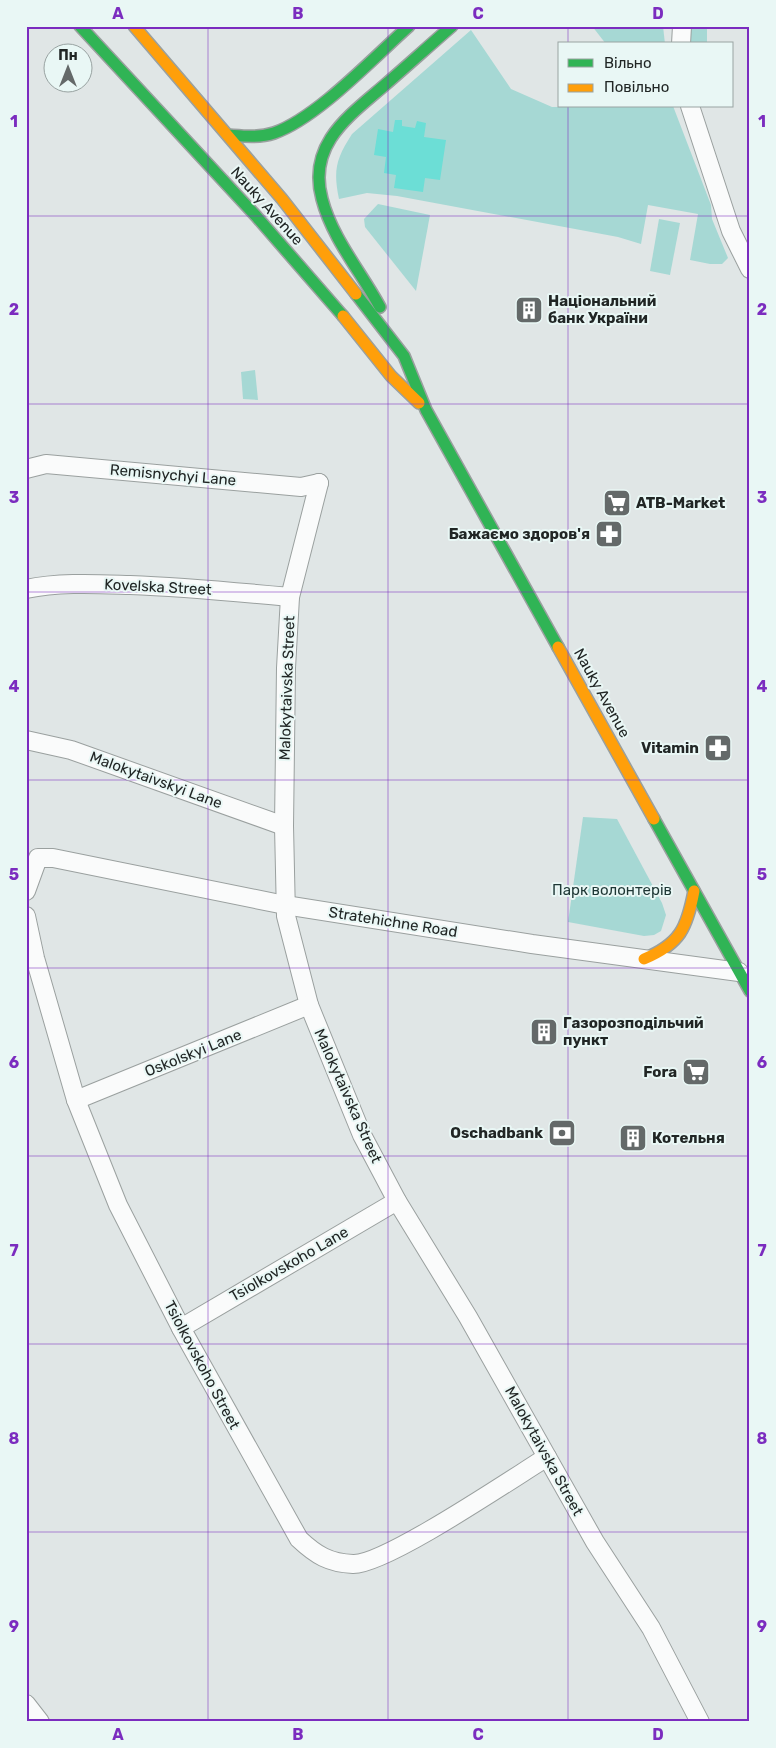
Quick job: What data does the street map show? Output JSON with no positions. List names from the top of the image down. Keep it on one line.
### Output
{"streets":{"main road":["Nauky Avenue"],"street":["Remisnychyi Lane","Kovelska Street","Malokytaivska Street","Malokytaivskyi Lane","Stratehichne Road","Oskolskyi Lane","Tsiolkovskoho Lane","Tsiolkovskoho Street"]},"crossings":[["Nauky Avenue","Stratehichne Road"],["Remisnychyi Lane","Malokytaivska Street"],["Kovelska Street","Malokytaivska Street"],["Malokytaivska Street","Malokytaivskyi Lane"],["Malokytaivska Street","Stratehichne Road"],["Malokytaivska Street","Oskolskyi Lane"],["Malokytaivska Street","Tsiolkovskoho Lane"],["Malokytaivska Street","Tsiolkovskoho Street"],["Oskolskyi Lane","Tsiolkovskoho Street"],["Tsiolkovskoho Lane","Tsiolkovskoho Street"]],"parks":["Парк волонтерів"],"places":{"building":["Національний банк України","Газорозподільчий пункт","Котельня"],"supermarket":["ATB-Market","Fora"],"pharmacy":["Бажаємо здоров'я","Vitamin"],"bank":["Oschadbank"]},"legend":["Вільно","Повільно"],"north":"top","grid":{"columns":["A","B","C","D"],"rows":["1","2","3","4","5","6","7","8","9"]}}
